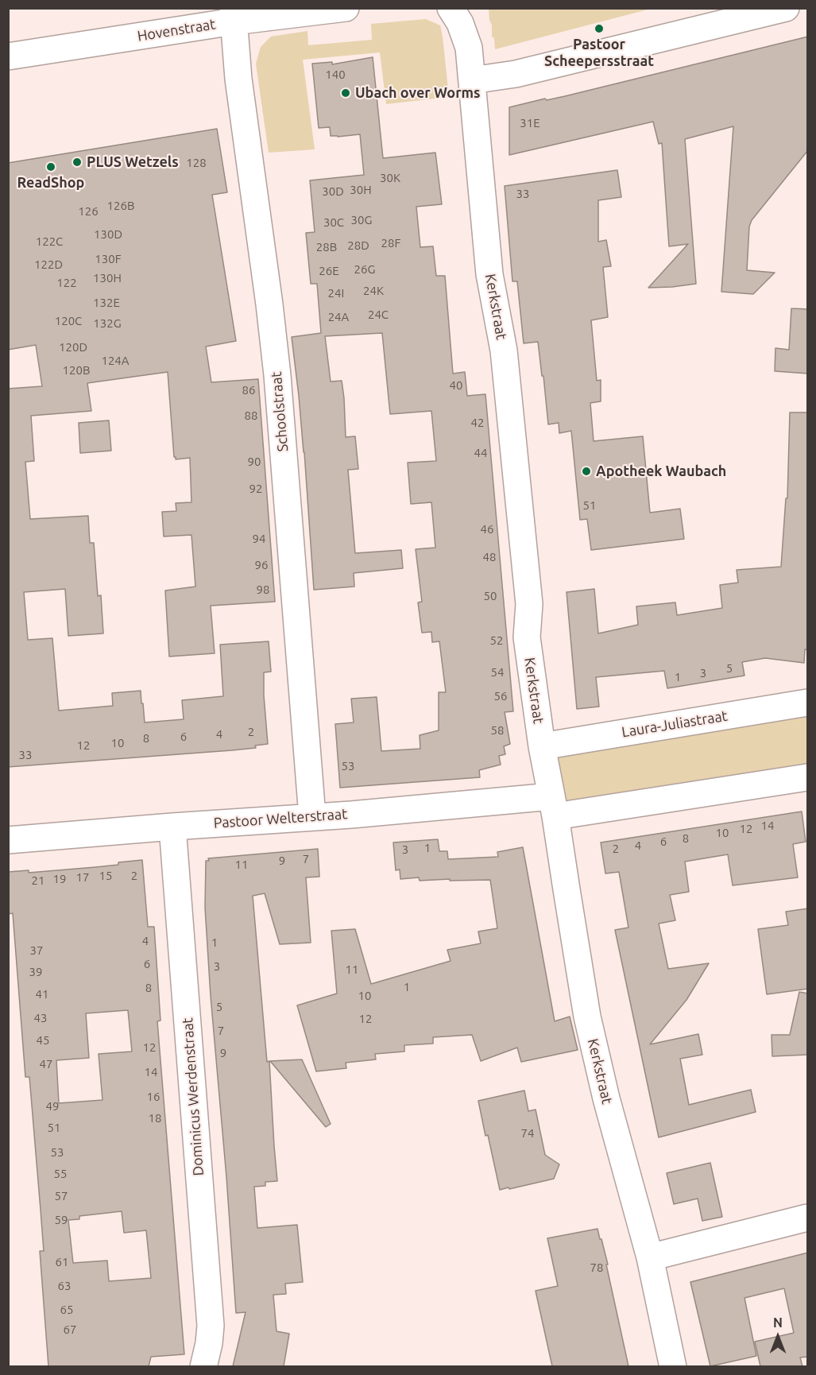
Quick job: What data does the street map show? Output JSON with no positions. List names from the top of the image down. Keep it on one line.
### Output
{"streets":{"street":["Hovenstraat","Kerkstraat","Schoolstraat","Laura-Juliastraat","Pastoor Welterstraat","Dominicus Werdenstraat"]},"crossings":[["Hovenstraat","Schoolstraat"],["Kerkstraat","Laura-Juliastraat"],["Kerkstraat","Pastoor Welterstraat"],["Schoolstraat","Pastoor Welterstraat"],["Pastoor Welterstraat","Dominicus Werdenstraat"]],"places":["Pastoor Scheepersstraat","Ubach over Worms","PLUS Wetzels","ReadShop","Apotheek Waubach"],"house_numbers":["140","31E","128","30K","30H","30D","33","126B","126","30G","30C","130D","122C","28F","28D","28B","130F","122D","26G","26E","130H","122","24K","24I","132E","24C","24A","120C","132G","120D","124A","120B","40","86","88","42","44","90","92","51","46","94","48","96","98","50","52","5","54","3","1","56","58","2","4","6","8","10","12","33","53","14","12","10","8","6","4","1","2","3","7","9","11","15","2","17","19","21","4","1","37","6","3","11","39","1","8","41","10","5","43","12","7","45","12","9","47","14","16","49","18","51","74","53","55","57","59","61","78","63","65","67"],"north":"top"}
